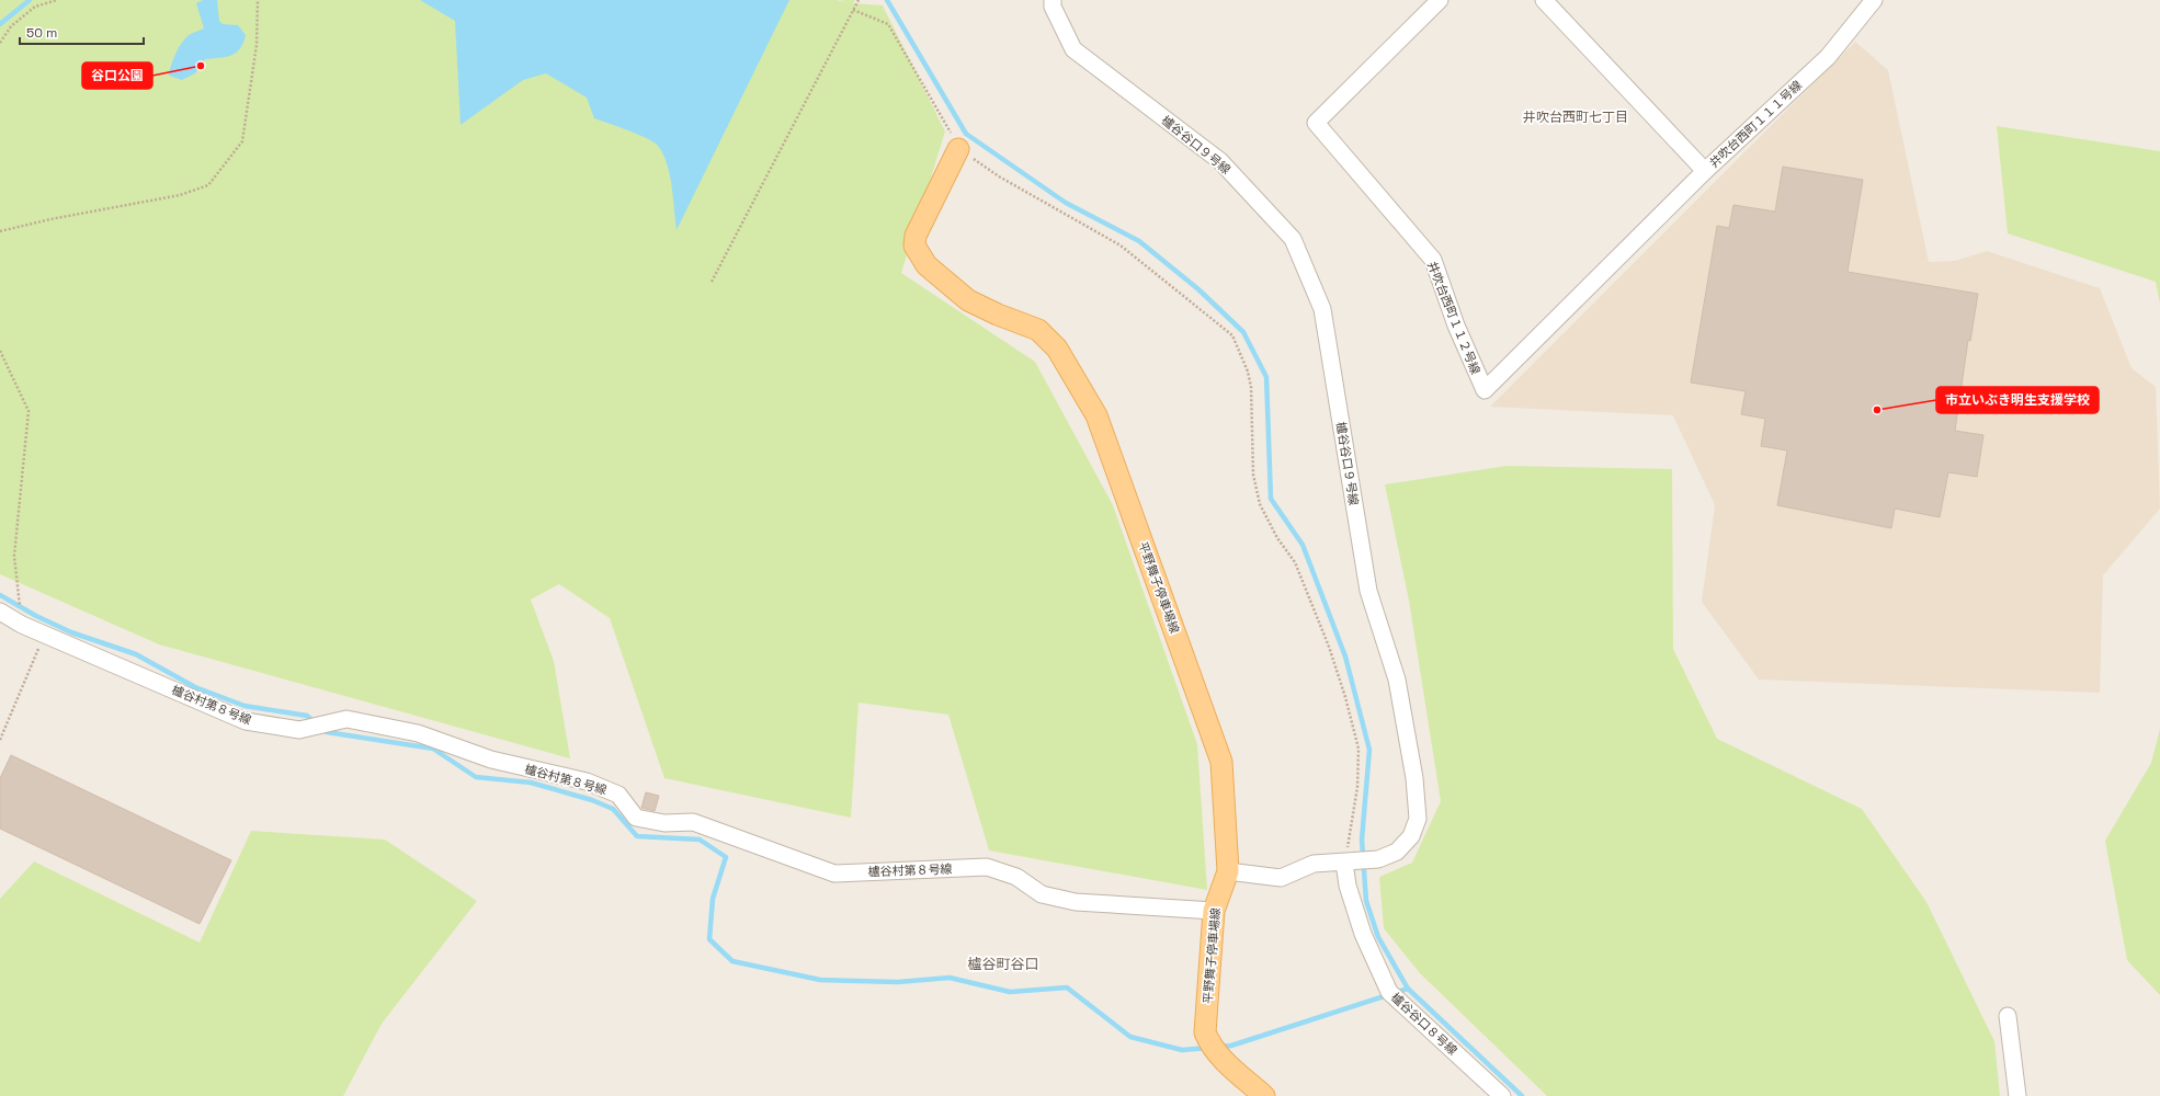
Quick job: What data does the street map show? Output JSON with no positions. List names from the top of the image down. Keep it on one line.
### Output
{"streets":{"main road":["平野舞子停車場線"],"street":["井吹台西町１１１号線","櫨谷谷口９号線","井吹台西町１１２号線","櫨谷村第８号線","櫨谷谷口８号線"]},"crossings":[["井吹台西町１１１号線","井吹台西町１１２号線"],["櫨谷谷口９号線","平野舞子停車場線"],["櫨谷谷口９号線","櫨谷谷口８号線"],["平野舞子停車場線","櫨谷村第８号線"]],"districts":["井吹台西町七丁目","櫨谷町谷口"],"places":["谷口公園","市立いぶき明生支援学校"],"scale_bar":"50 m"}
